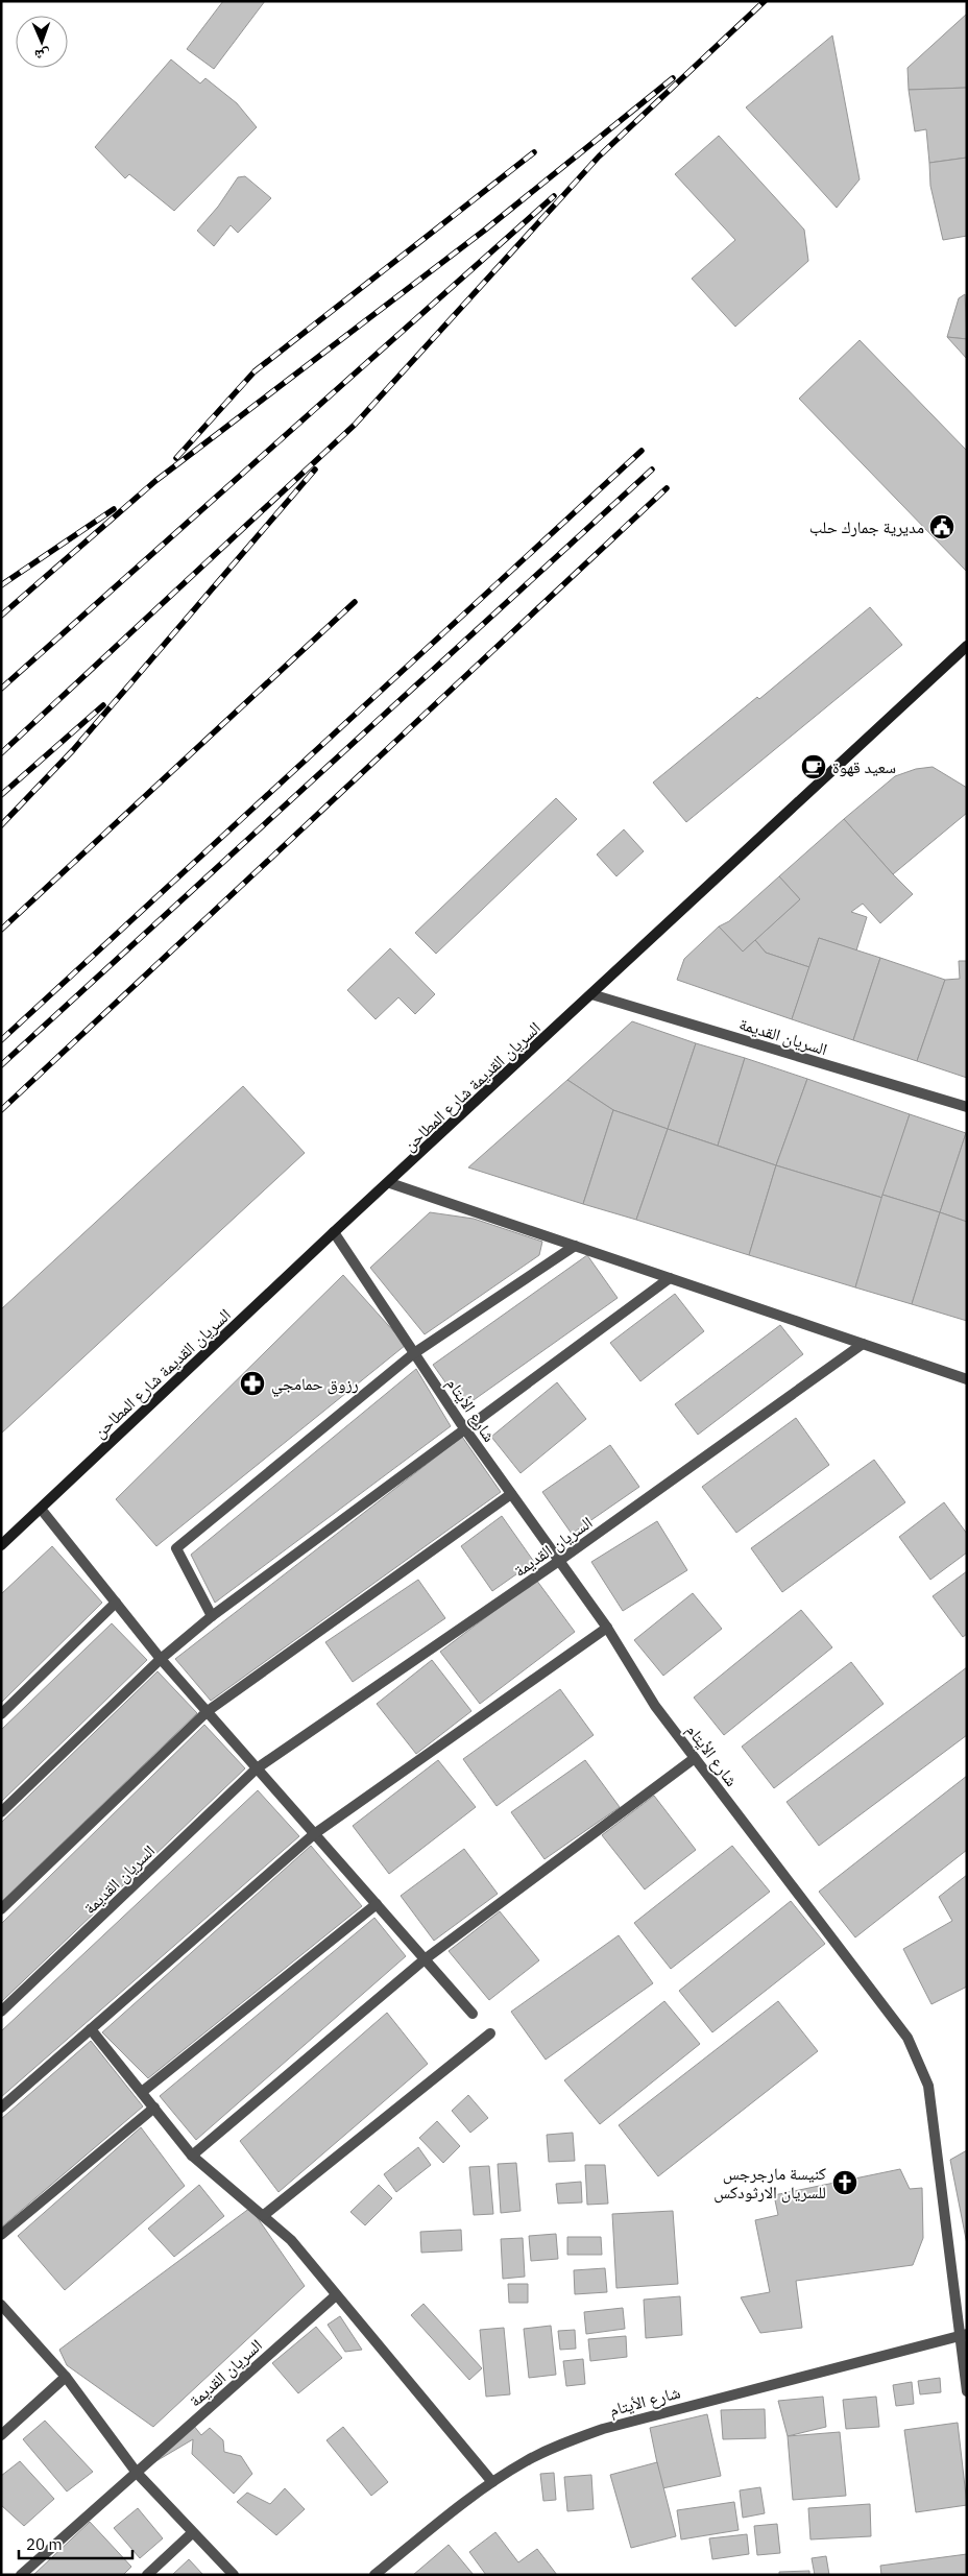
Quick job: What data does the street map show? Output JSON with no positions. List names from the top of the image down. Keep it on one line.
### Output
{"streets":{"street":["السريان القديمة","السريان القديمة شارع المطاحن","شارع الأيتام"]},"crossings":[["السريان القديمة","السريان القديمة شارع المطاحن"],["السريان القديمة","شارع الأيتام"],["السريان القديمة شارع المطاحن","شارع الأيتام"]],"places":{"public building":["مديرية جمارك حلب"],"cafe":["سعيد قهوة"],"pharmacy":["رزوق حمامجي"],"church":["كنيسة مارجرجس للسريان الارثودكس"]},"scale_bar":"20 m","north":"bottom"}
